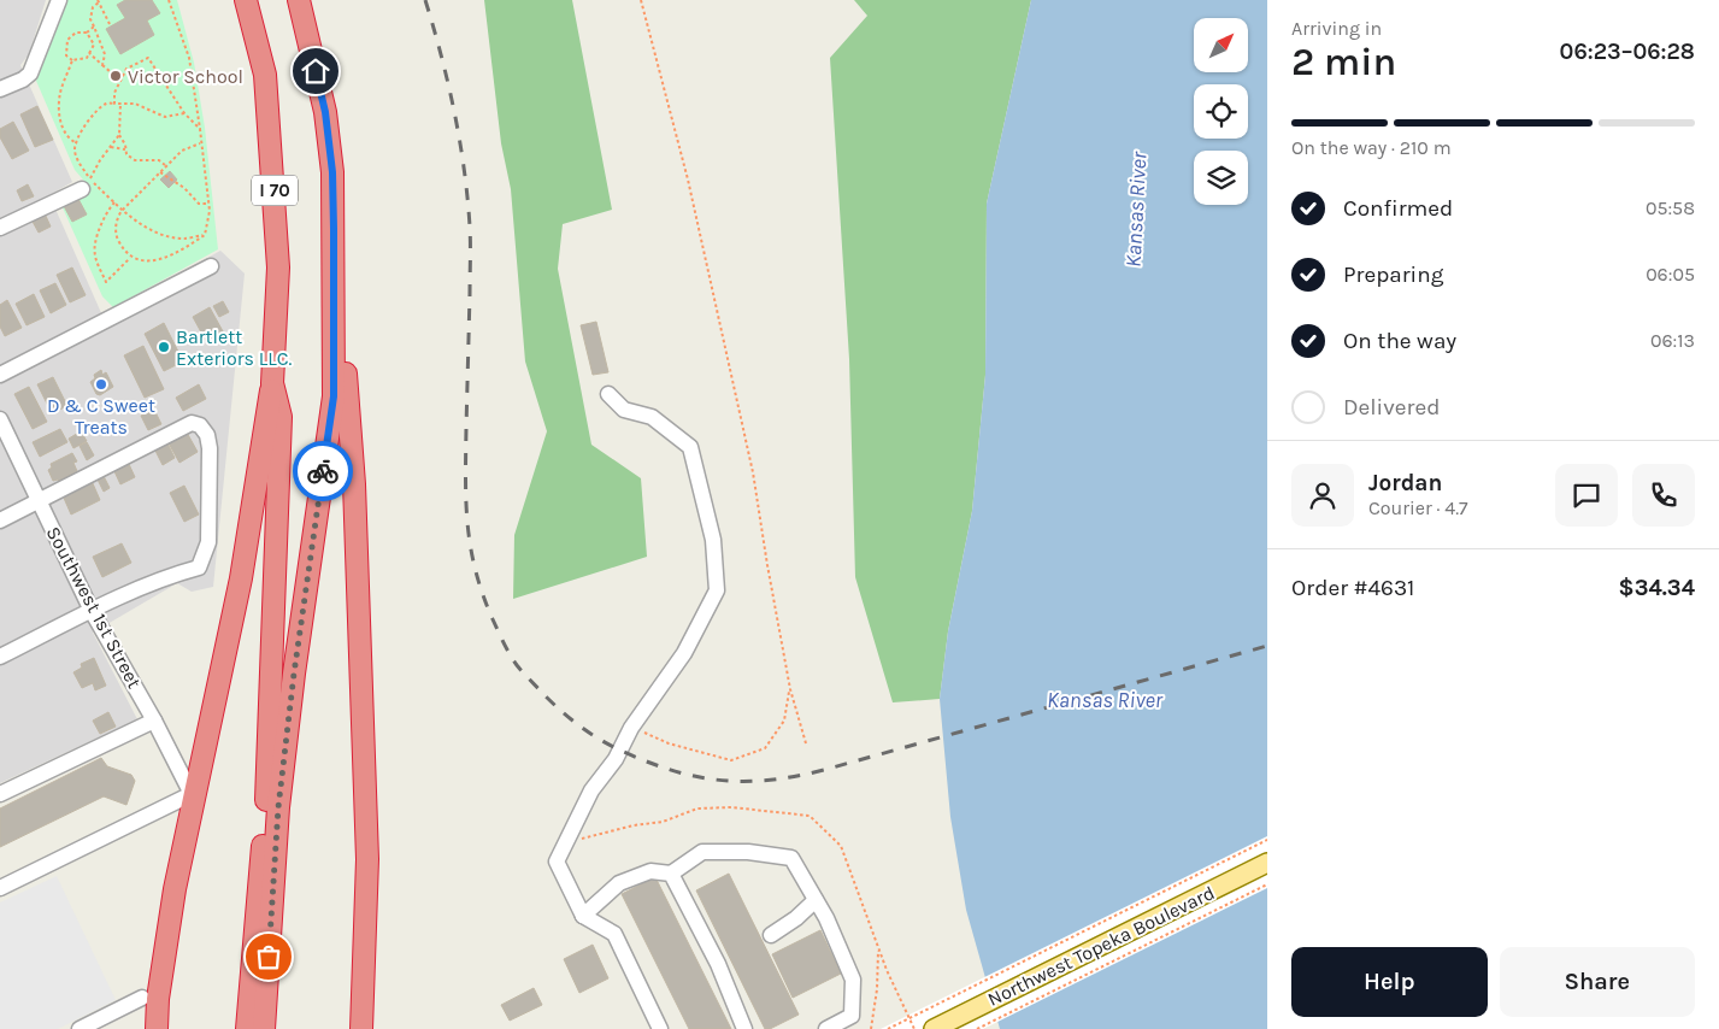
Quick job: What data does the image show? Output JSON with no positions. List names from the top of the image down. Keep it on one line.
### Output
{"streets":{"highway":["I 70"],"main road":["Northwest Topeka Boulevard"],"street":["Southwest 1st Street"]},"water":["Kansas River"],"places":["Victor School","Bartlett Exteriors LLC.","D & C Sweet Treats"],"north":"top right","page":{"heading":["2 min","Arriving in","06:23–06:28"],"panel":["Jordan","Courier · 4.7","Order #4631","$34.34"],"bar":"On the way · 210 m","list":[["Confirmed","05:58"],["Preparing","06:05"],["On the way","06:13"],"Delivered"],"buttons":["Help","Share"]}}
